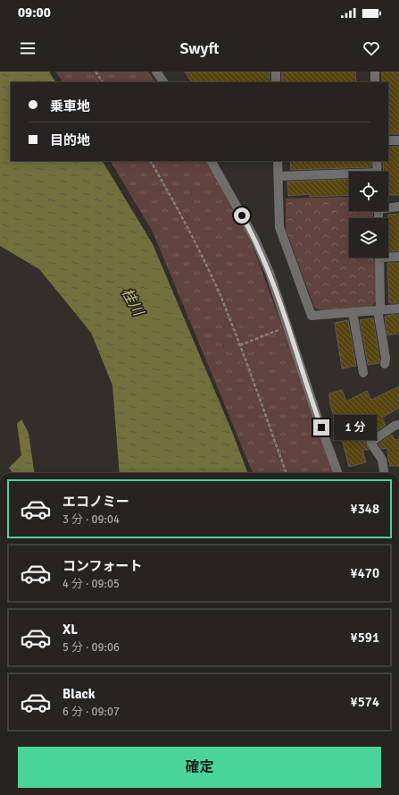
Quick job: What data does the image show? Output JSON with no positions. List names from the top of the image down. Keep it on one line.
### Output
{"water":["桂川"],"page":{"status":"09:00","header":"Swyft","banner":["乗車地","目的地"],"bubble":"1 分","list":[{"name":"エコノミー","note":"3 分 · 09:04","value":"¥348"},{"name":"コンフォート","note":"4 分 · 09:05","value":"¥470"},{"name":"XL","note":"5 分 · 09:06","value":"¥591"},{"name":"Black","note":"6 分 · 09:07","value":"¥574"}],"buttons":"確定"}}
